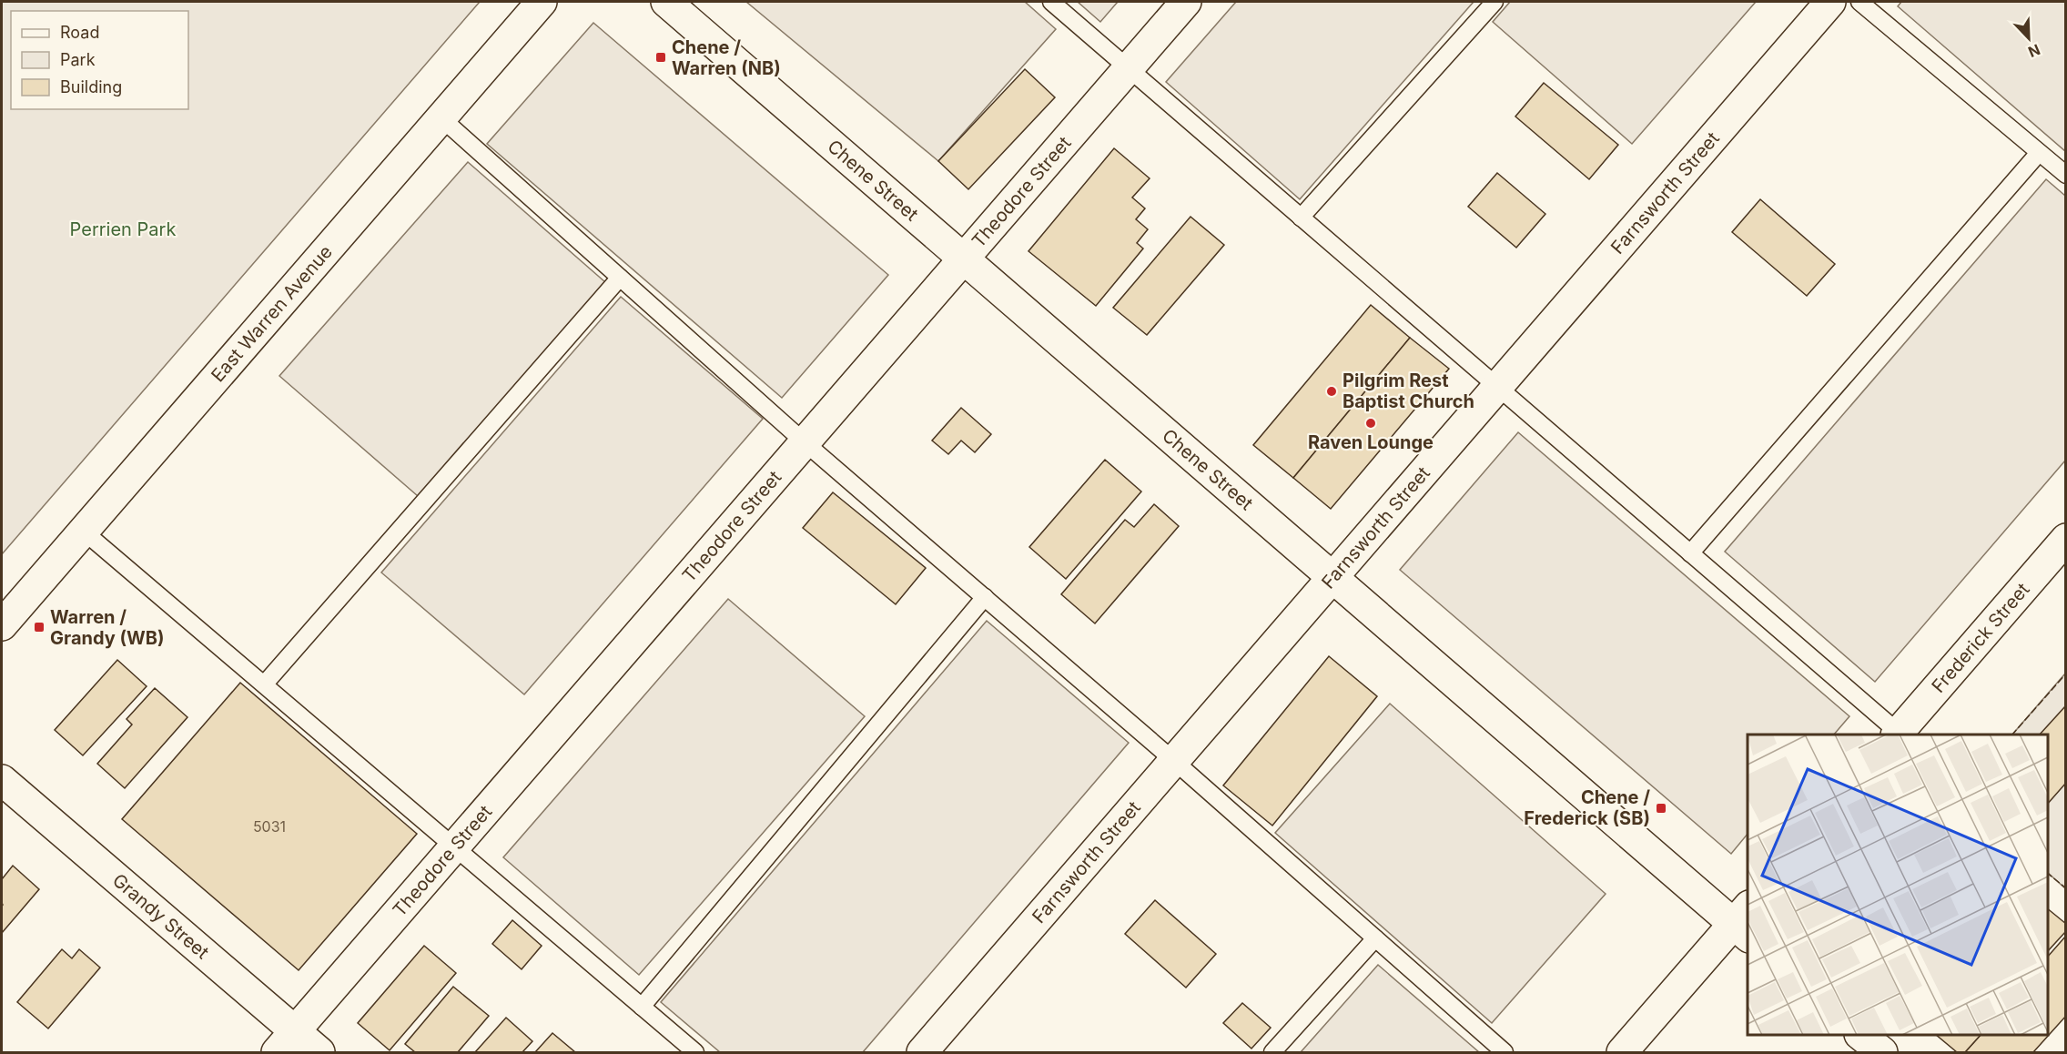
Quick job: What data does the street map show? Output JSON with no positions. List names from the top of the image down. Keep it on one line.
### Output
{"streets":{"street":["Chene Street","Theodore Street","Farnsworth Street","East Warren Avenue","Frederick Street","Grandy Street"]},"crossings":[["Chene Street","Theodore Street"],["Chene Street","Farnsworth Street"],["Theodore Street","Grandy Street"]],"parks":["Perrien Park"],"places":{"transit":["Chene / Warren (NB)","Warren / Grandy (WB)","Chene / Frederick (SB)"],"other":["Pilgrim Rest Baptist Church","Raven Lounge"]},"house_numbers":["5031"],"legend":["Road","Park","Building"],"north":"bottom right"}
